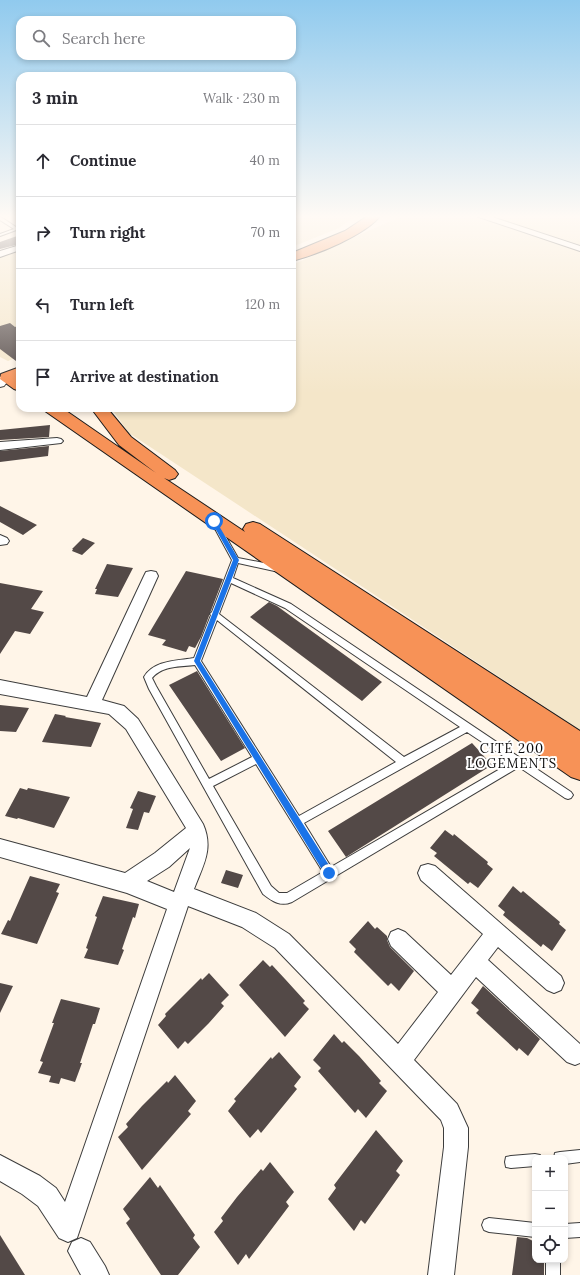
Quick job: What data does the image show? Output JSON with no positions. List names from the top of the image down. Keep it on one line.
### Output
{"districts":["CITÉ 200 LOGEMENTS"],"page":{"search":"Search here","heading":["3 min","Walk · 230 m"],"list":[["Continue","40 m"],["Turn right","70 m"],["Turn left","120 m"],"Arrive at destination"],"map_buttons":["+","−"]}}
